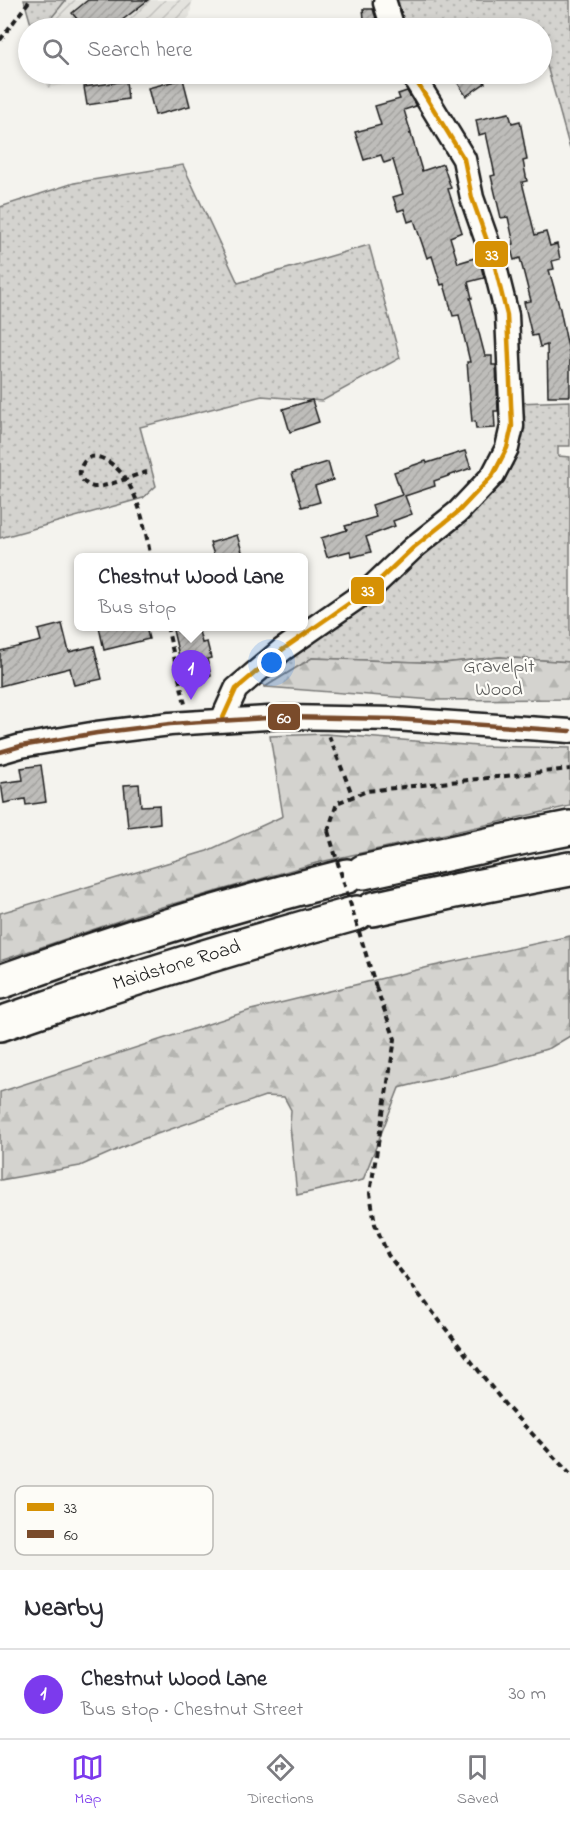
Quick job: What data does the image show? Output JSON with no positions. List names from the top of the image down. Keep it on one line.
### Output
{"streets":{"highway":["Maidstone Road"]},"parks":["Gravelpit Wood"],"lines":["transit line 33","transit line 60"],"legend":["33","60"],"page":{"search":"Search here","popup":["Chestnut Wood Lane","Bus stop"],"pins":"1","heading":"Nearby","list":[{"mark":"1","name":"Chestnut Wood Lane","note":"Bus stop · Chestnut Street","value":"30 m"}],"nav":["Map","Directions","Saved"]}}
